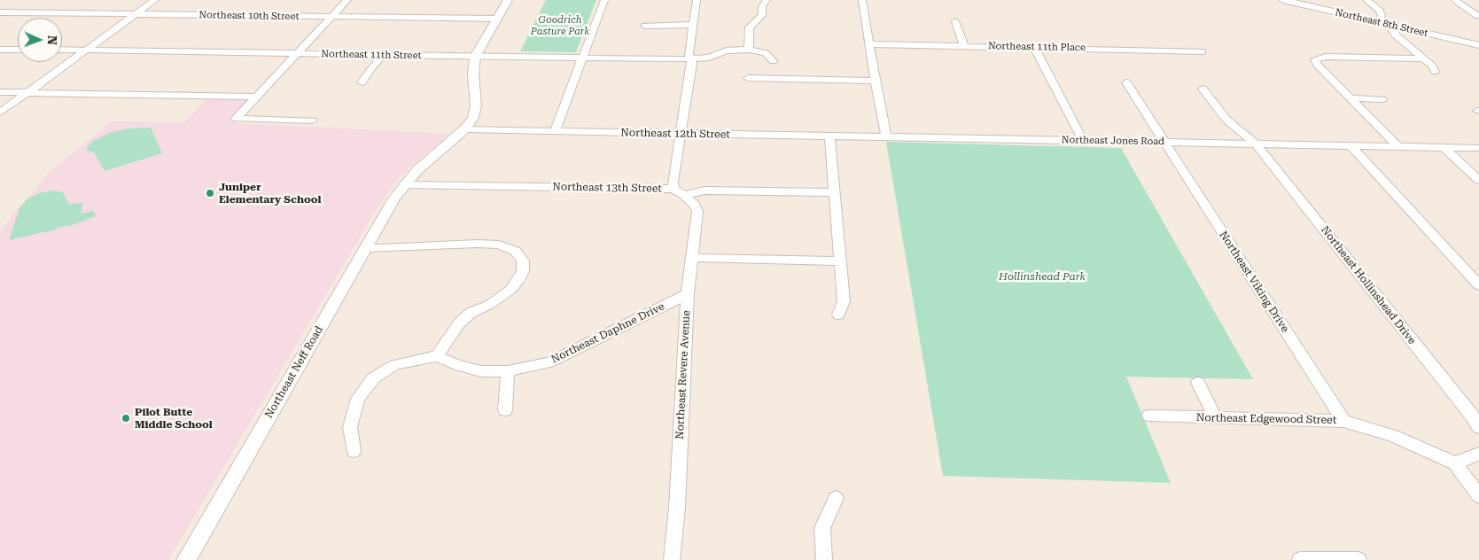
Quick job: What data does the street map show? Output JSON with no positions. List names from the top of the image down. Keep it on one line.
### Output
{"streets":{"main road":["Northeast 8th Street","Northeast Neff Road"],"street":["Northeast 10th Street","Northeast 11th Place","Northeast 11th Street","Northeast 12th Street","Northeast Jones Road","Northeast 13th Street","Northeast Viking Drive","Northeast Hollinshead Drive","Northeast Daphne Drive","Northeast Revere Avenue","Northeast Edgewood Street"]},"crossings":[["Northeast 12th Street","Northeast Jones Road"],["Northeast Jones Road","Northeast Viking Drive"],["Northeast Jones Road","Northeast Hollinshead Drive"],["Northeast 13th Street","Northeast Neff Road"],["Northeast 13th Street","Northeast Revere Avenue"],["Northeast Viking Drive","Northeast Edgewood Street"],["Northeast Daphne Drive","Northeast Revere Avenue"]],"parks":["Goodrich Pasture Park","Hollinshead Park"],"places":["Juniper Elementary School","Pilot Butte Middle School"],"north":"right"}
